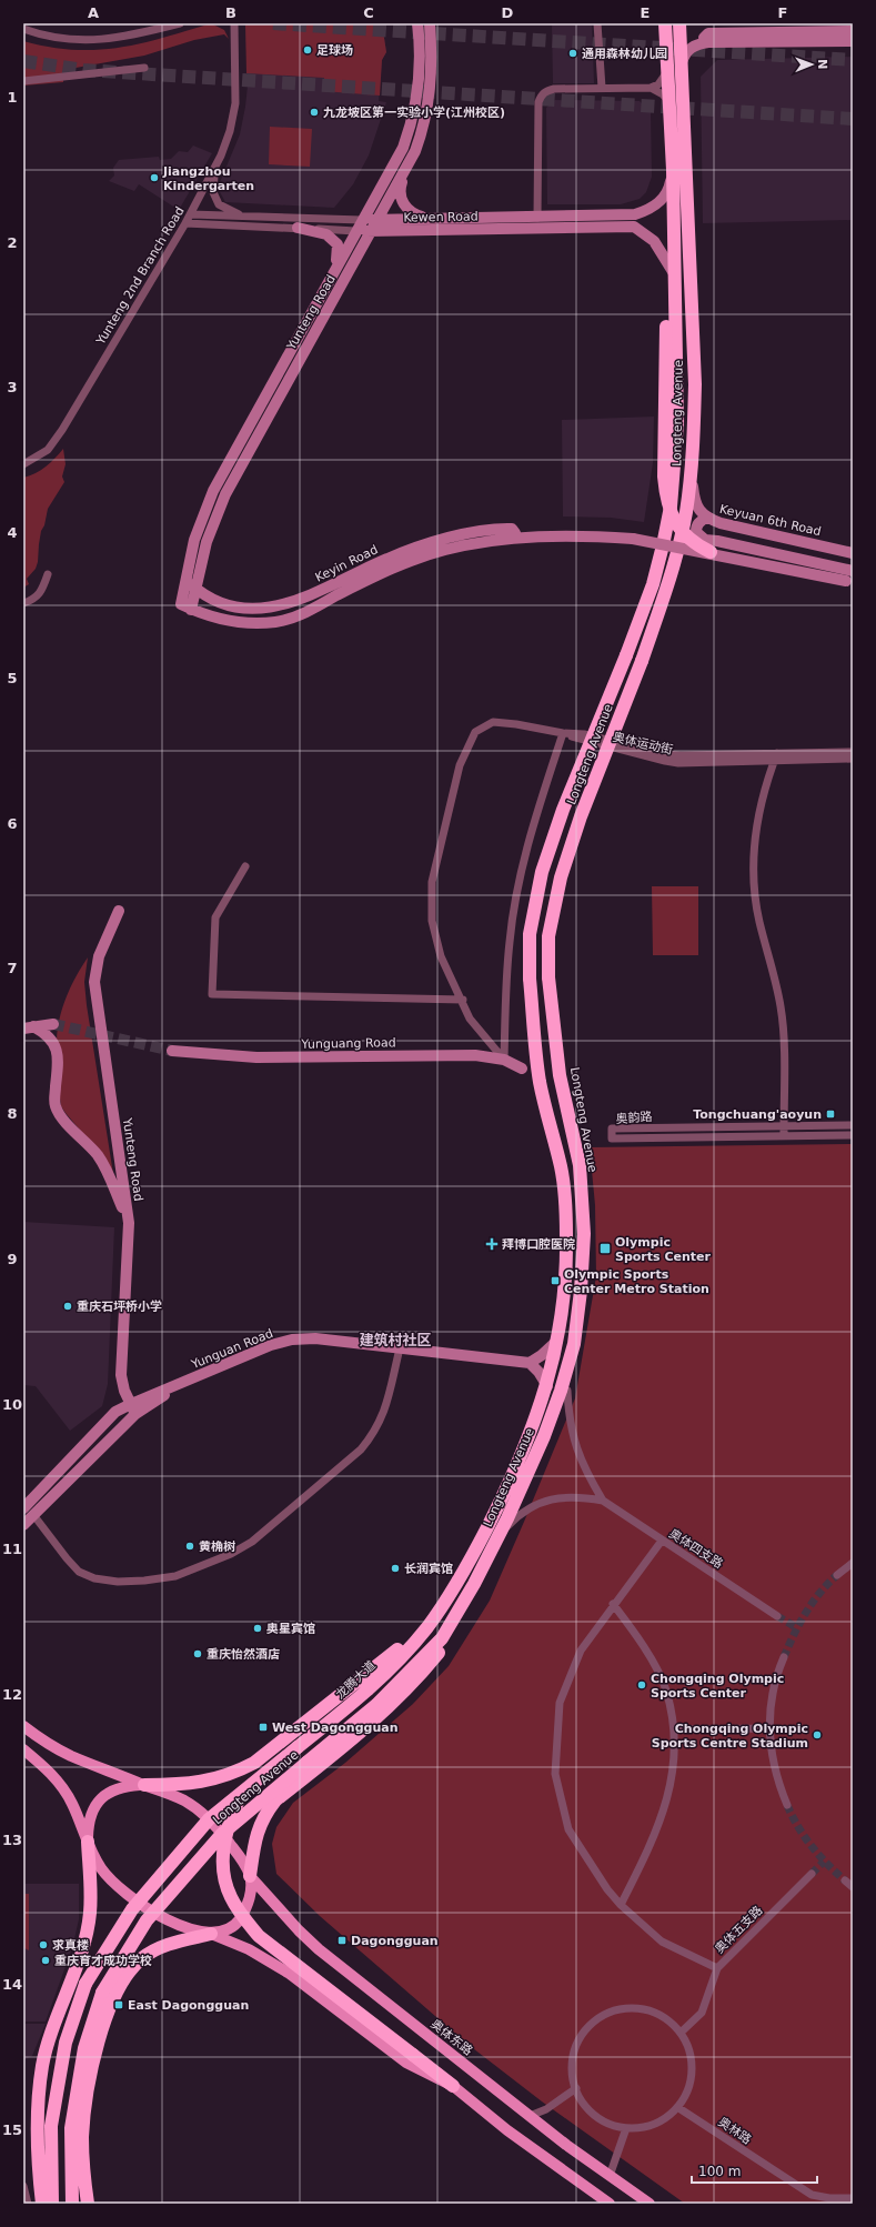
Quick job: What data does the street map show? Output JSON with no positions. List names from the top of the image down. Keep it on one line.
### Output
{"streets":{"highway":["Longteng Avenue","龙腾大道"],"main road":["奥体东路"],"street":["Kewen Road","Yunteng 2nd Branch Road","Yunteng Road","Keyuan 6th Road","Keyin Road","奥体运动街","Yunguang Road","奥韵路","Yunguan Road","奥体四支路","奥体五支路","奥林路"]},"crossings":[["Kewen Road","Yunteng 2nd Branch Road"],["Kewen Road","Yunteng Road"],["Kewen Road","Longteng Avenue"],["Yunteng Road","Keyin Road"],["Yunteng Road","Yunguan Road"],["Longteng Avenue","Keyuan 6th Road"],["Longteng Avenue","Yunguang Road"],["Longteng Avenue","龙腾大道"],["奥体运动街","Yunguang Road"],["奥体五支路","奥林路"]],"districts":["建筑村社区"],"places":{"other":["足球场","通用森林幼儿园","九龙坡区第一实验小学(江州校区)","Jiangzhou Kindergarten","重庆石坪桥小学","黄桷树","长润宾馆","奥星宾馆","重庆怡然酒店","Chongqing Olympic Sports Center","Chongqing Olympic Sports Centre Stadium","求真楼","重庆育才成功学校"],"transit":["Tongchuang'aoyun","Olympic Sports Center","Olympic Sports Center Metro Station","West Dagongguan","Dagongguan","East Dagongguan"],"health":["拜博口腔医院"]},"scale_bar":"100 m","north":"right","grid":{"columns":["A","B","C","D","E","F"],"rows":["1","2","3","4","5","6","7","8","9","10","11","12","13","14","15"]}}
